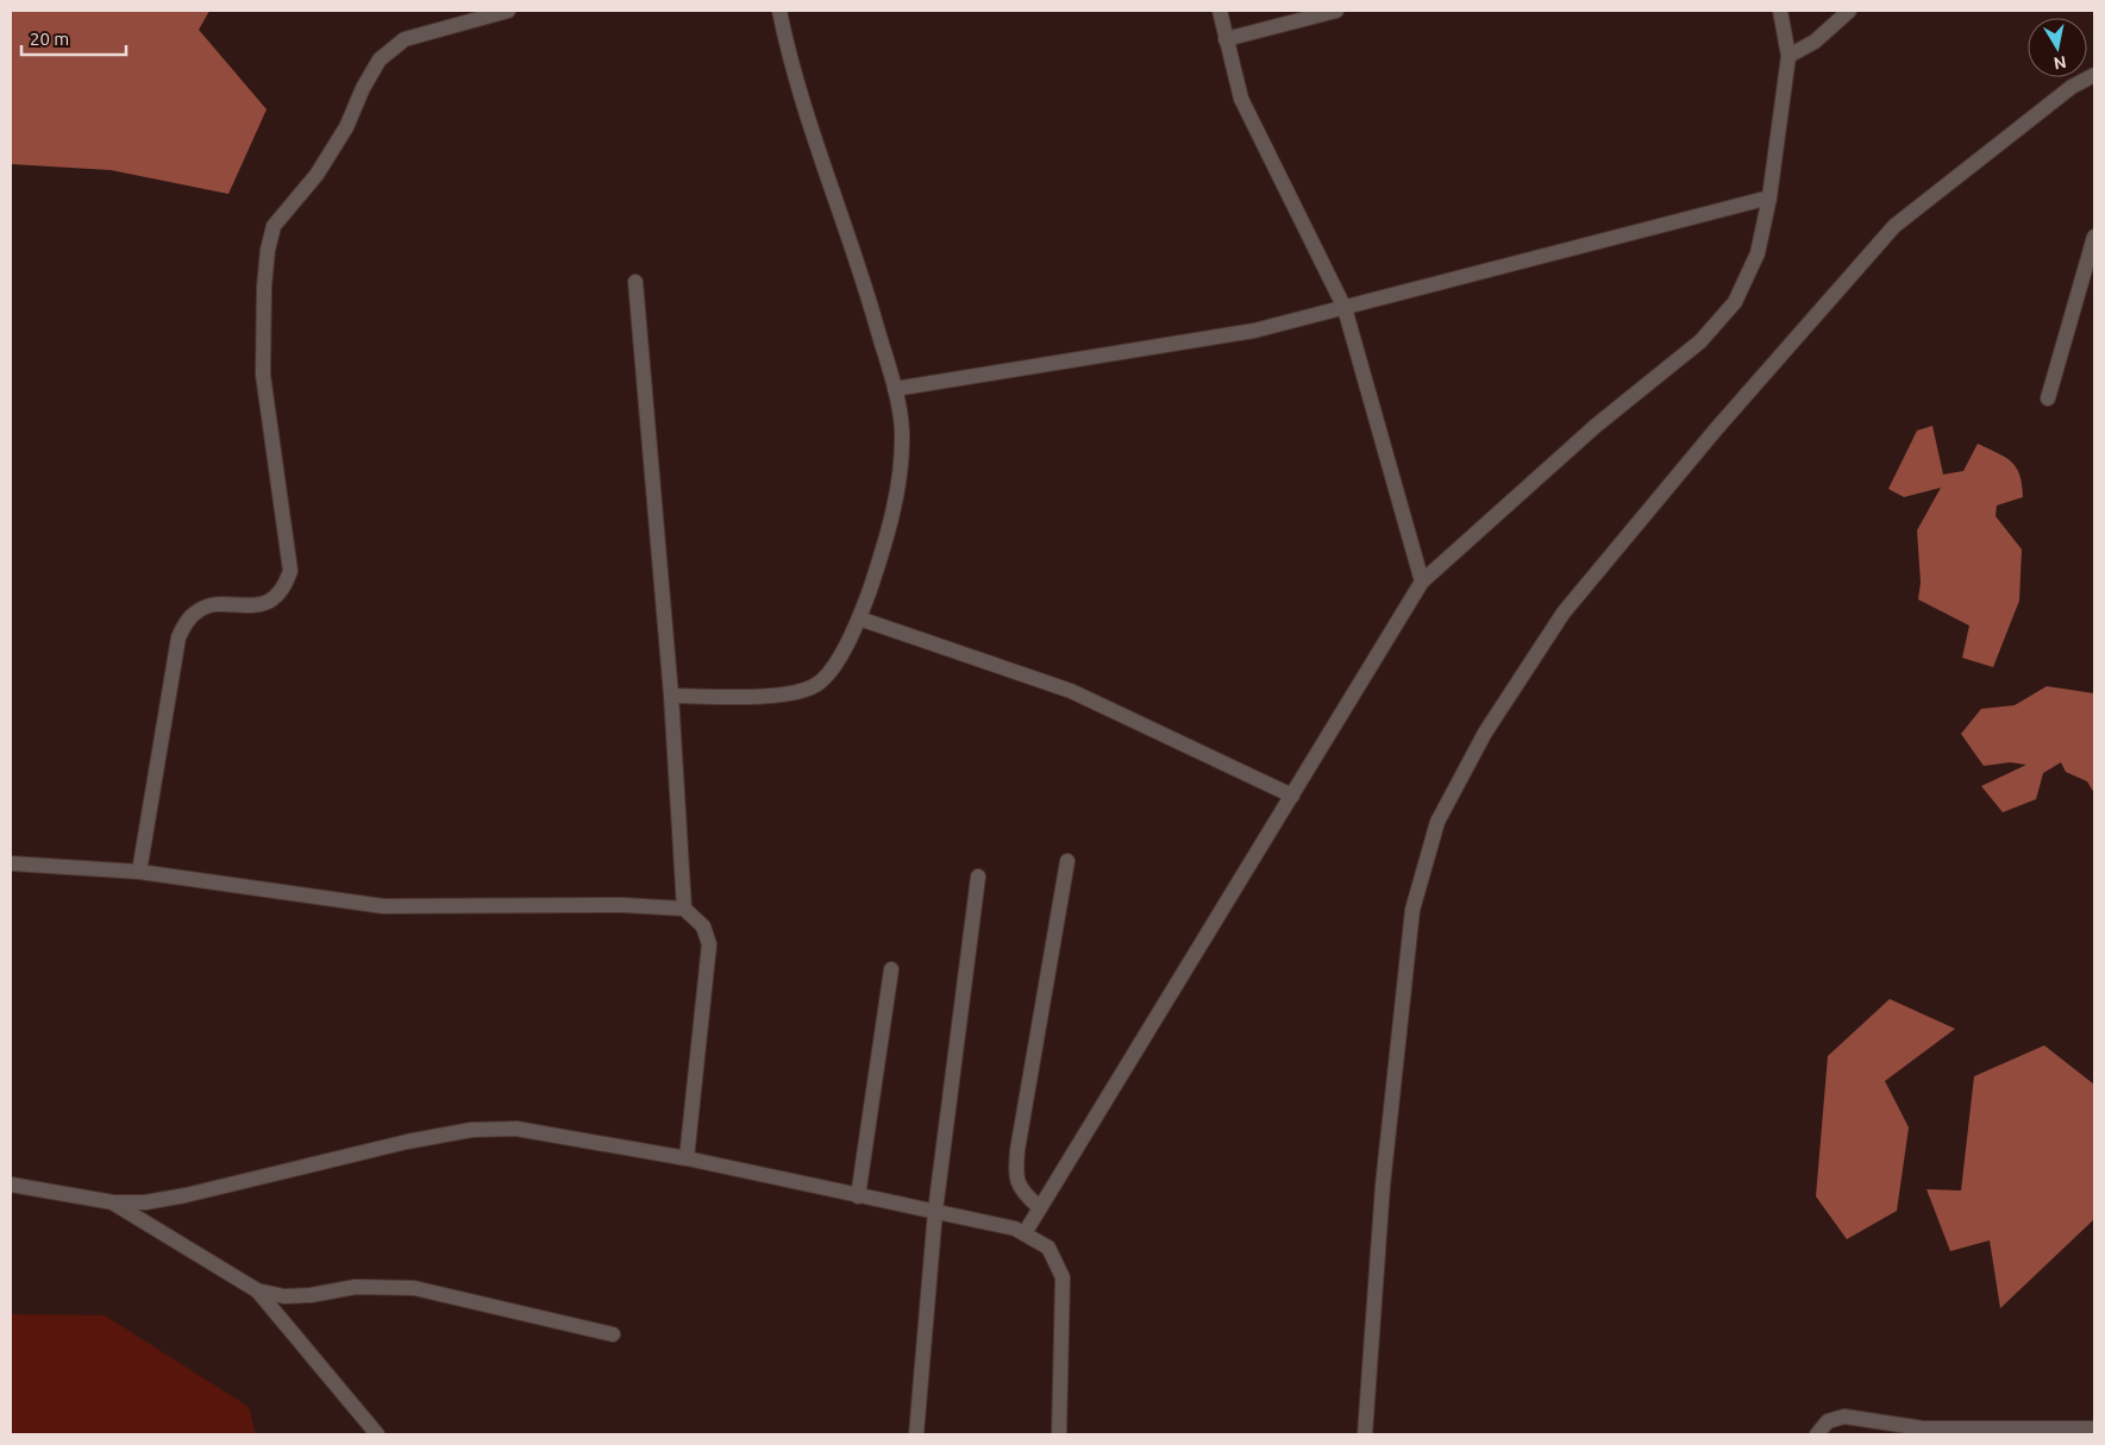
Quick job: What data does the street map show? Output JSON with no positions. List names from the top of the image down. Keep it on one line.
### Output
{"scale_bar":"20 m","north":"bottom"}
